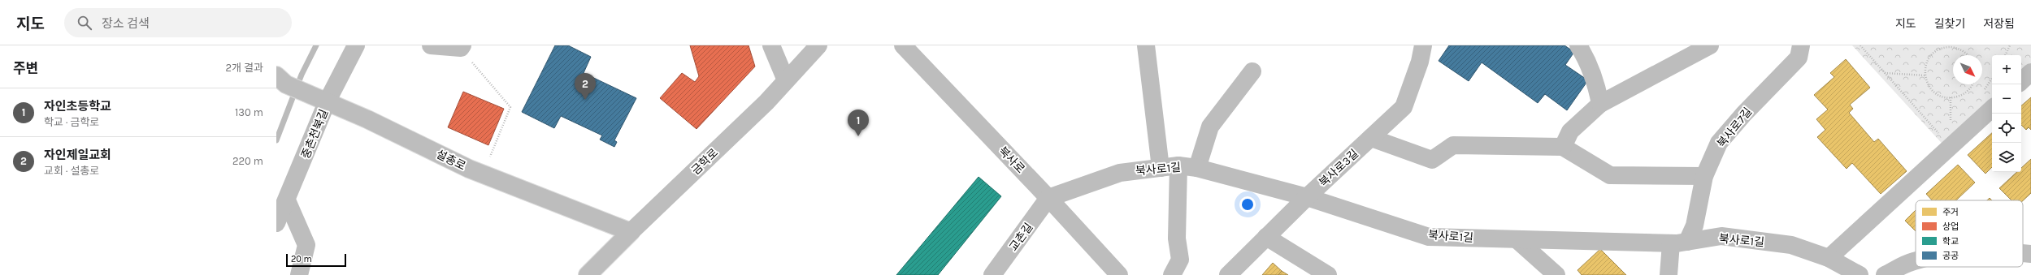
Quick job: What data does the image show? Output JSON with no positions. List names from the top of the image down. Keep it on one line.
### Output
{"streets":{"street":["북사로7길","중촌천북길","설총로","북사로","금학로","북사로3길","북사로1길","교촌길"]},"crossings":[["북사로7길","북사로1길"],["중촌천북길","설총로"],["설총로","금학로"],["북사로","북사로1길"],["북사로","교촌길"],["북사로3길","북사로1길"],["북사로1길","교촌길"]],"legend":["주거","상업","학교","공공"],"scale_bar":"20 m","north":"bottom right","page":{"header":"지도","search":"장소 검색","nav":["지도","길찾기","저장됨"],"heading":["주변","2개 결과"],"map_buttons":["+","−"],"pins":["2","1"],"list":[{"mark":"1","name":"자인초등학교","note":"학교 · 금학로","value":"130 m"},{"mark":"2","name":"자인제일교회","note":"교회 · 설총로","value":"220 m"}],"scale":"20 m"}}
